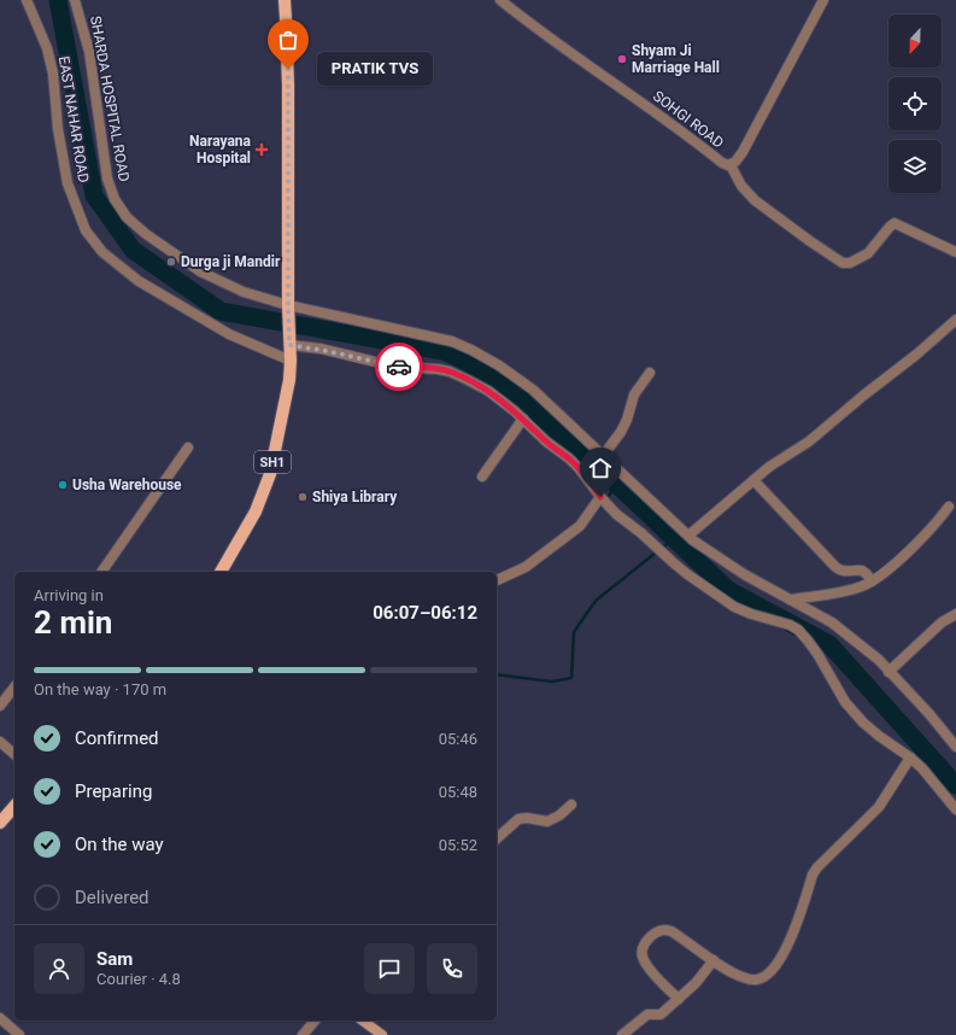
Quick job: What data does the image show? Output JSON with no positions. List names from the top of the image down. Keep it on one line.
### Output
{"streets":{"main road":["SH1"],"street":["SHARDA HOSPITAL ROAD","EAST NAHAR ROAD","SOHGI ROAD"]},"crossings":[["SHARDA HOSPITAL ROAD","SH1"],["EAST NAHAR ROAD","SH1"]],"places":{"other":["Shyam Ji Marriage Hall","PRATIK TVS","Durga ji Mandir","Usha Warehouse","Shiya Library"],"health":["Narayana Hospital"]},"north":"bottom","page":{"bubble":"PRATIK TVS","heading":["2 min","Arriving in","06:07–06:12"],"panel":["Sam","Courier · 4.8"],"bar":"On the way · 170 m","list":[["Confirmed","05:46"],["Preparing","05:48"],["On the way","05:52"],"Delivered"]}}
